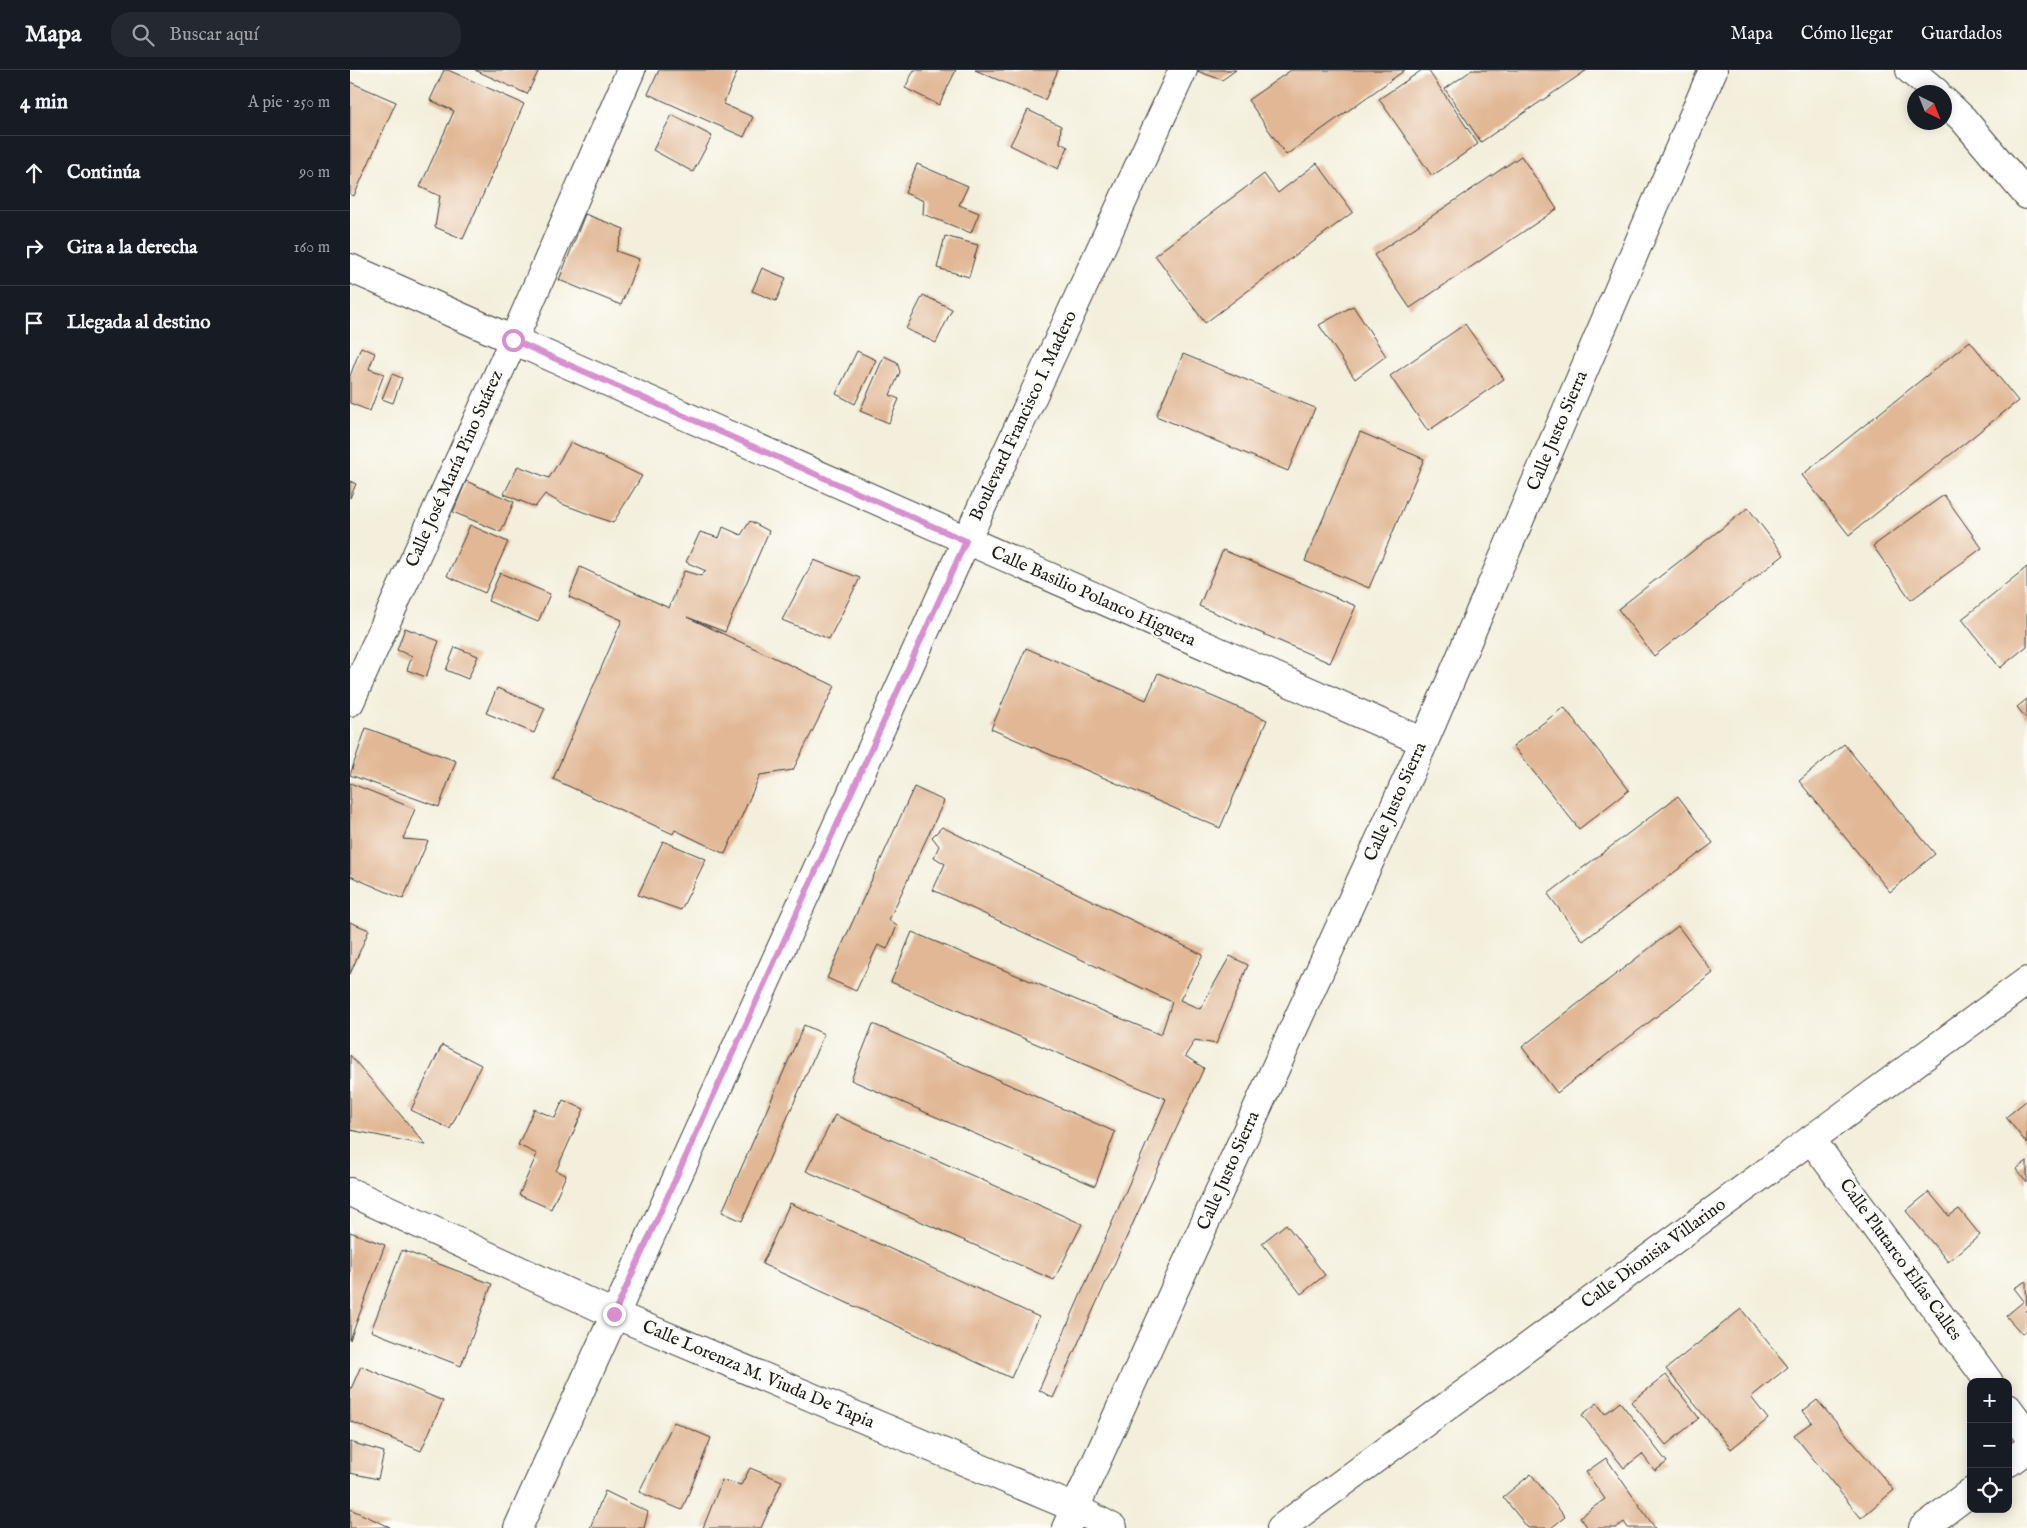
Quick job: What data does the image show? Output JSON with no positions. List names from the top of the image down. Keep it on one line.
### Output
{"streets":{"street":["Boulevard Francisco I. Madero","Calle Justo Sierra","Calle José María Pino Suárez","Calle Basilio Polanco Higuera","Calle Dionisia Villarino","Calle Plutarco Elías Calles","Calle Lorenza M. Viuda De Tapia"]},"crossings":[["Boulevard Francisco I. Madero","Calle Basilio Polanco Higuera"],["Boulevard Francisco I. Madero","Calle Lorenza M. Viuda De Tapia"],["Calle Justo Sierra","Calle Basilio Polanco Higuera"],["Calle Justo Sierra","Calle Lorenza M. Viuda De Tapia"],["Calle José María Pino Suárez","Calle Basilio Polanco Higuera"],["Calle Dionisia Villarino","Calle Plutarco Elías Calles"]],"north":"bottom right","page":{"header":"Mapa","search":"Buscar aquí","nav":["Mapa","Cómo llegar","Guardados"],"heading":["4 min","A pie · 250 m"],"list":[["Continúa","90 m"],["Gira a la derecha","160 m"],"Llegada al destino"],"map_buttons":["+","−"]}}
